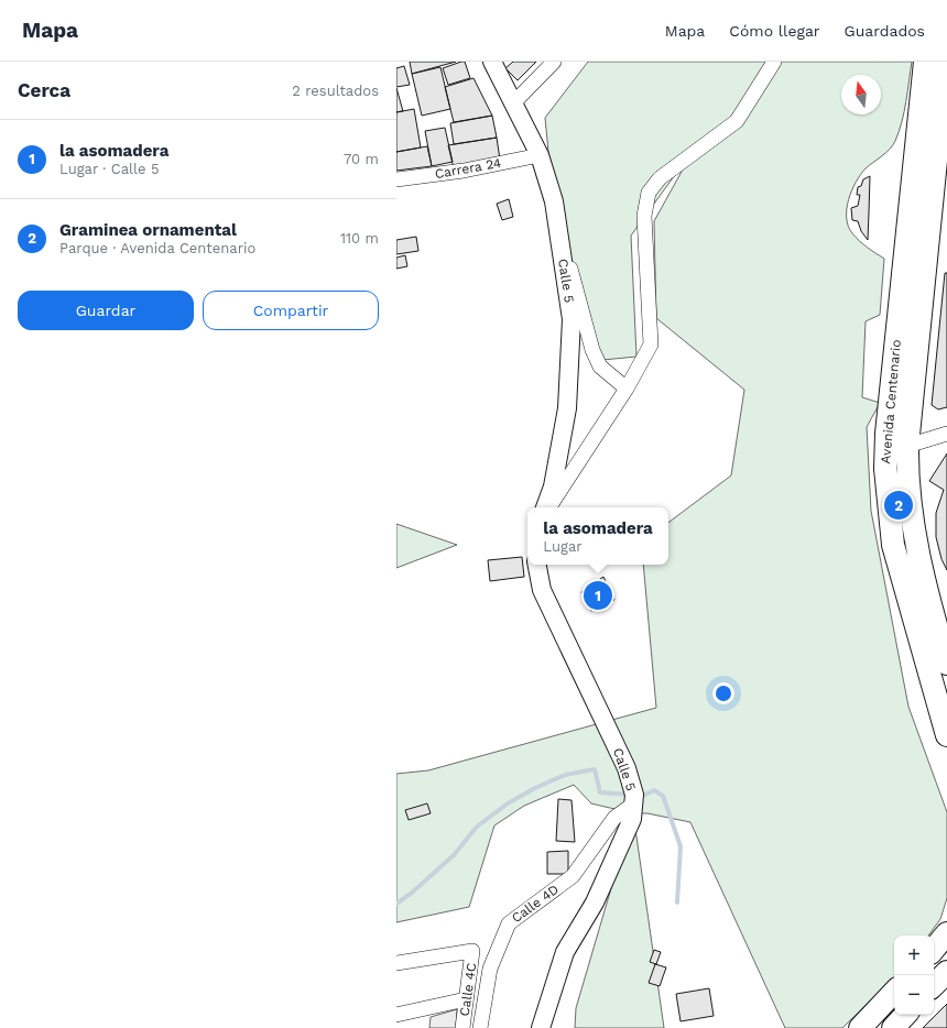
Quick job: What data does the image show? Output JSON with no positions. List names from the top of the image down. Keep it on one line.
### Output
{"streets":{"main road":["Avenida Centenario"],"street":["Carrera 24","Calle 5","Calle 4D","Calle 4C"]},"crossings":[["Carrera 24","Calle 5"],["Calle 5","Calle 4D"]],"north":"top","page":{"header":"Mapa","nav":["Mapa","Cómo llegar","Guardados"],"heading":["Cerca","2 resultados"],"list":[{"mark":"1","name":"la asomadera","note":"Lugar · Calle 5","value":"70 m"},{"mark":"2","name":"Graminea ornamental","note":"Parque · Avenida Centenario","value":"110 m"}],"buttons":["Guardar","Compartir"],"pins":["2","1"],"popup":["la asomadera","Lugar"],"map_buttons":["+","−"]}}
